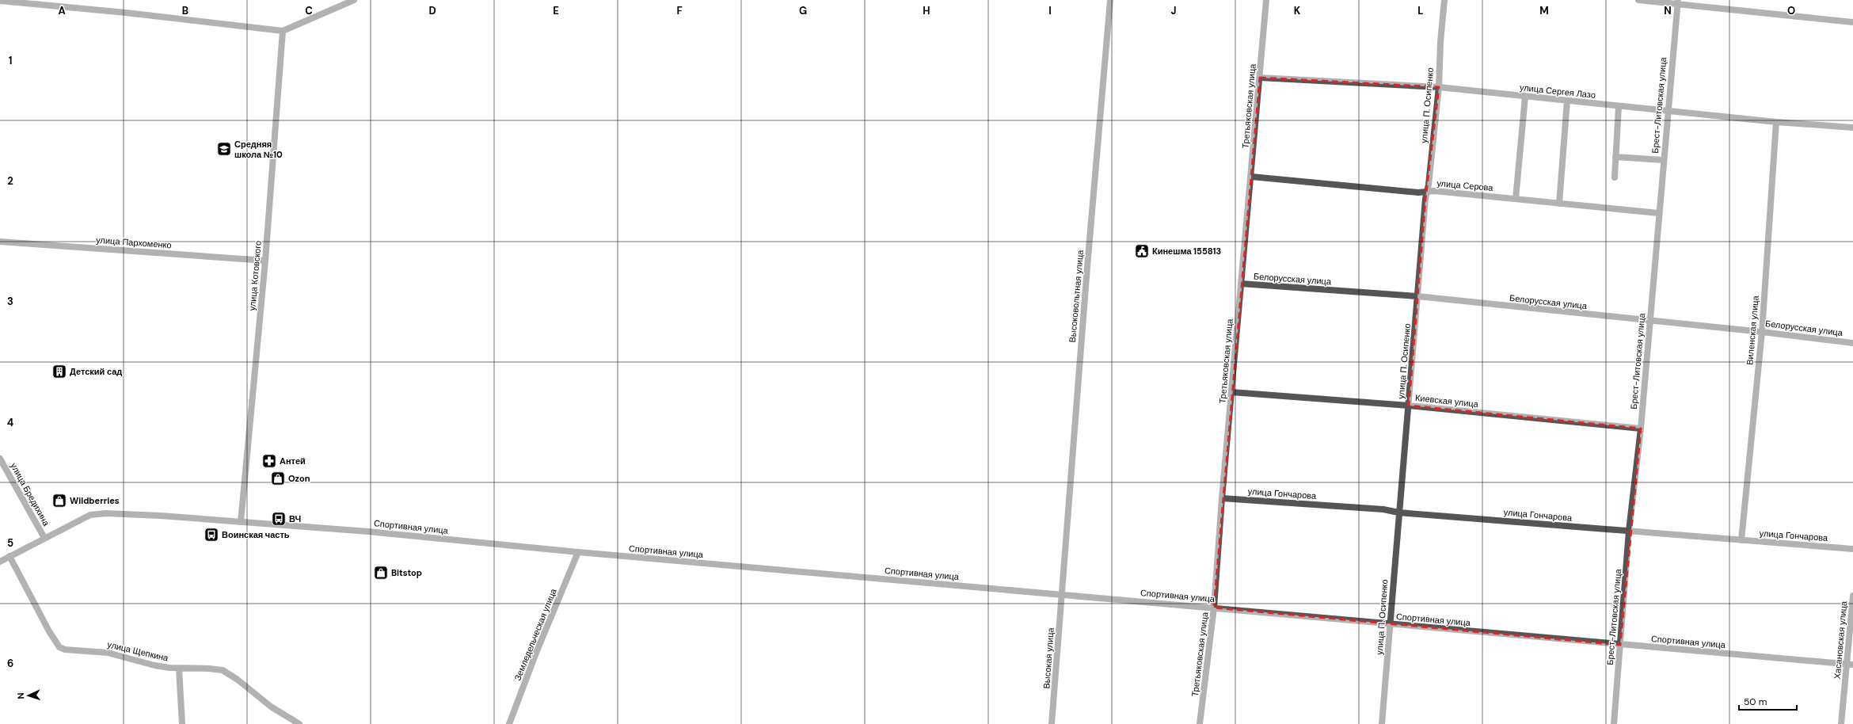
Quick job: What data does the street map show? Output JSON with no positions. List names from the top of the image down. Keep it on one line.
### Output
{"streets":{"street":["улица Сергея Лазо","улица П. Осипенко","Брест-Литовская улица","Третьяковская улица","улица Серова","улица Пархоменко","улица Котовского","Белорусская улица","Высоковольтная улица","Виленская улица","Киевская улица","улица Гончарова","улица Бредихина","Спортивная улица","Земледельческая улица","Хасановская улица","улица Щепкина","Высокая улица"]},"crossings":[["улица Сергея Лазо","улица П. Осипенко"],["улица Сергея Лазо","Брест-Литовская улица"],["улица Сергея Лазо","Третьяковская улица"],["улица Сергея Лазо","Виленская улица"],["улица П. Осипенко","улица Серова"],["улица П. Осипенко","Белорусская улица"],["улица П. Осипенко","Киевская улица"],["улица П. Осипенко","улица Гончарова"],["улица П. Осипенко","Спортивная улица"],["Брест-Литовская улица","улица Серова"],["Брест-Литовская улица","Белорусская улица"],["Брест-Литовская улица","Киевская улица"],["Брест-Литовская улица","улица Гончарова"],["Брест-Литовская улица","Спортивная улица"],["Третьяковская улица","улица Серова"],["Третьяковская улица","Белорусская улица"],["Третьяковская улица","Киевская улица"],["Третьяковская улица","улица Гончарова"],["Третьяковская улица","Спортивная улица"],["улица Пархоменко","улица Котовского"],["улица Котовского","Спортивная улица"],["Белорусская улица","Виленская улица"],["Высоковольтная улица","Спортивная улица"],["Высоковольтная улица","Высокая улица"],["Виленская улица","улица Гончарова"],["улица Бредихина","Спортивная улица"],["Спортивная улица","Земледельческая улица"],["Спортивная улица","Хасановская улица"],["Спортивная улица","улица Щепкина"],["Спортивная улица","Высокая улица"]],"places":{"school or university":["Средняя школа №10"],"public building":["Кинешма 155813"],"building":["Детский сад"],"pharmacy":["Антей"],"shop":["Ozon","Wildberries","Bitstop"],"bus stop":["ВЧ","Воинская часть"]},"scale_bar":"50 m","north":"left","grid":{"columns":["A","B","C","D","E","F","G","H","I","J","K","L","M","N","O"],"rows":["1","2","3","4","5","6"]}}
